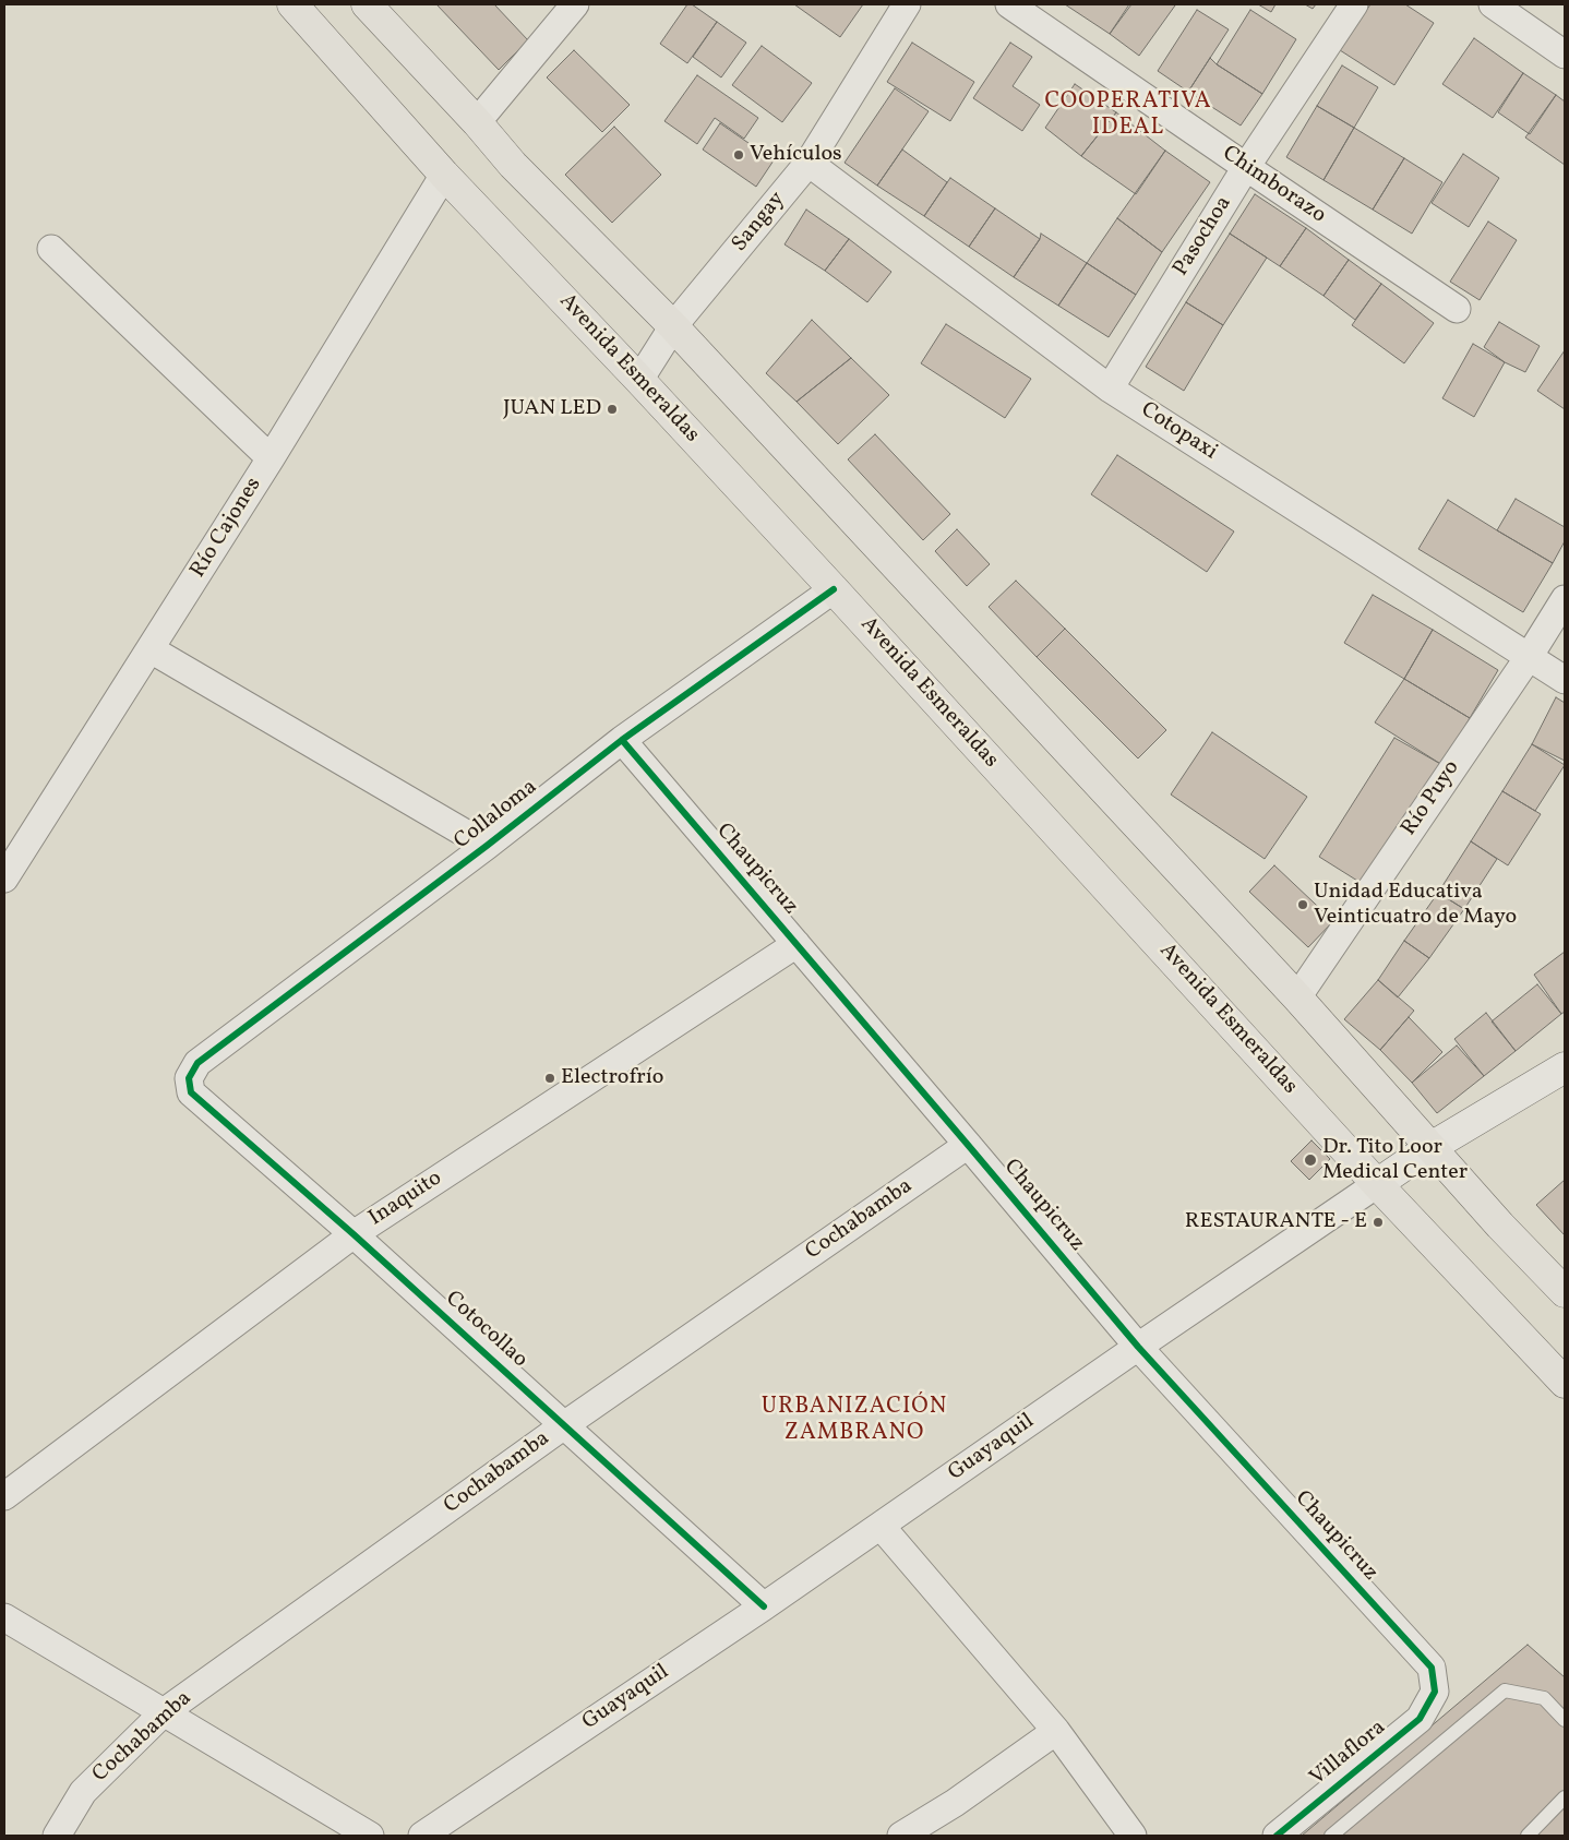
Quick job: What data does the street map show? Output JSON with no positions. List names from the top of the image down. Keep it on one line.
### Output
{"streets":{"main road":["Avenida Esmeraldas"],"street":["Chimborazo","Sangay","Pasochoa","Cotopaxi","Río Cajones","Río Puyo","Collaloma","Chaupicruz","Inaquito","Cochabamba","Cotocollao","Guayaquil","Villaflora"]},"crossings":[["Chimborazo","Pasochoa"],["Sangay","Avenida Esmeraldas"],["Sangay","Cotopaxi"],["Pasochoa","Cotopaxi"],["Avenida Esmeraldas","Río Cajones"],["Avenida Esmeraldas","Collaloma"],["Avenida Esmeraldas","Guayaquil"],["Cotopaxi","Río Puyo"],["Collaloma","Chaupicruz"],["Collaloma","Cotocollao"],["Chaupicruz","Inaquito"],["Chaupicruz","Cochabamba"],["Chaupicruz","Guayaquil"],["Chaupicruz","Villaflora"],["Inaquito","Cotocollao"],["Cochabamba","Cotocollao"],["Cotocollao","Guayaquil"]],"districts":["COOPERATIVA IDEAL","URBANIZACIÓN ZAMBRANO"],"places":["Vehículos","JUAN LED","Unidad Educativa Veinticuatro de Mayo","Electrofrío","Dr. Tito Loor Medical Center","RESTAURANTE - E"]}
